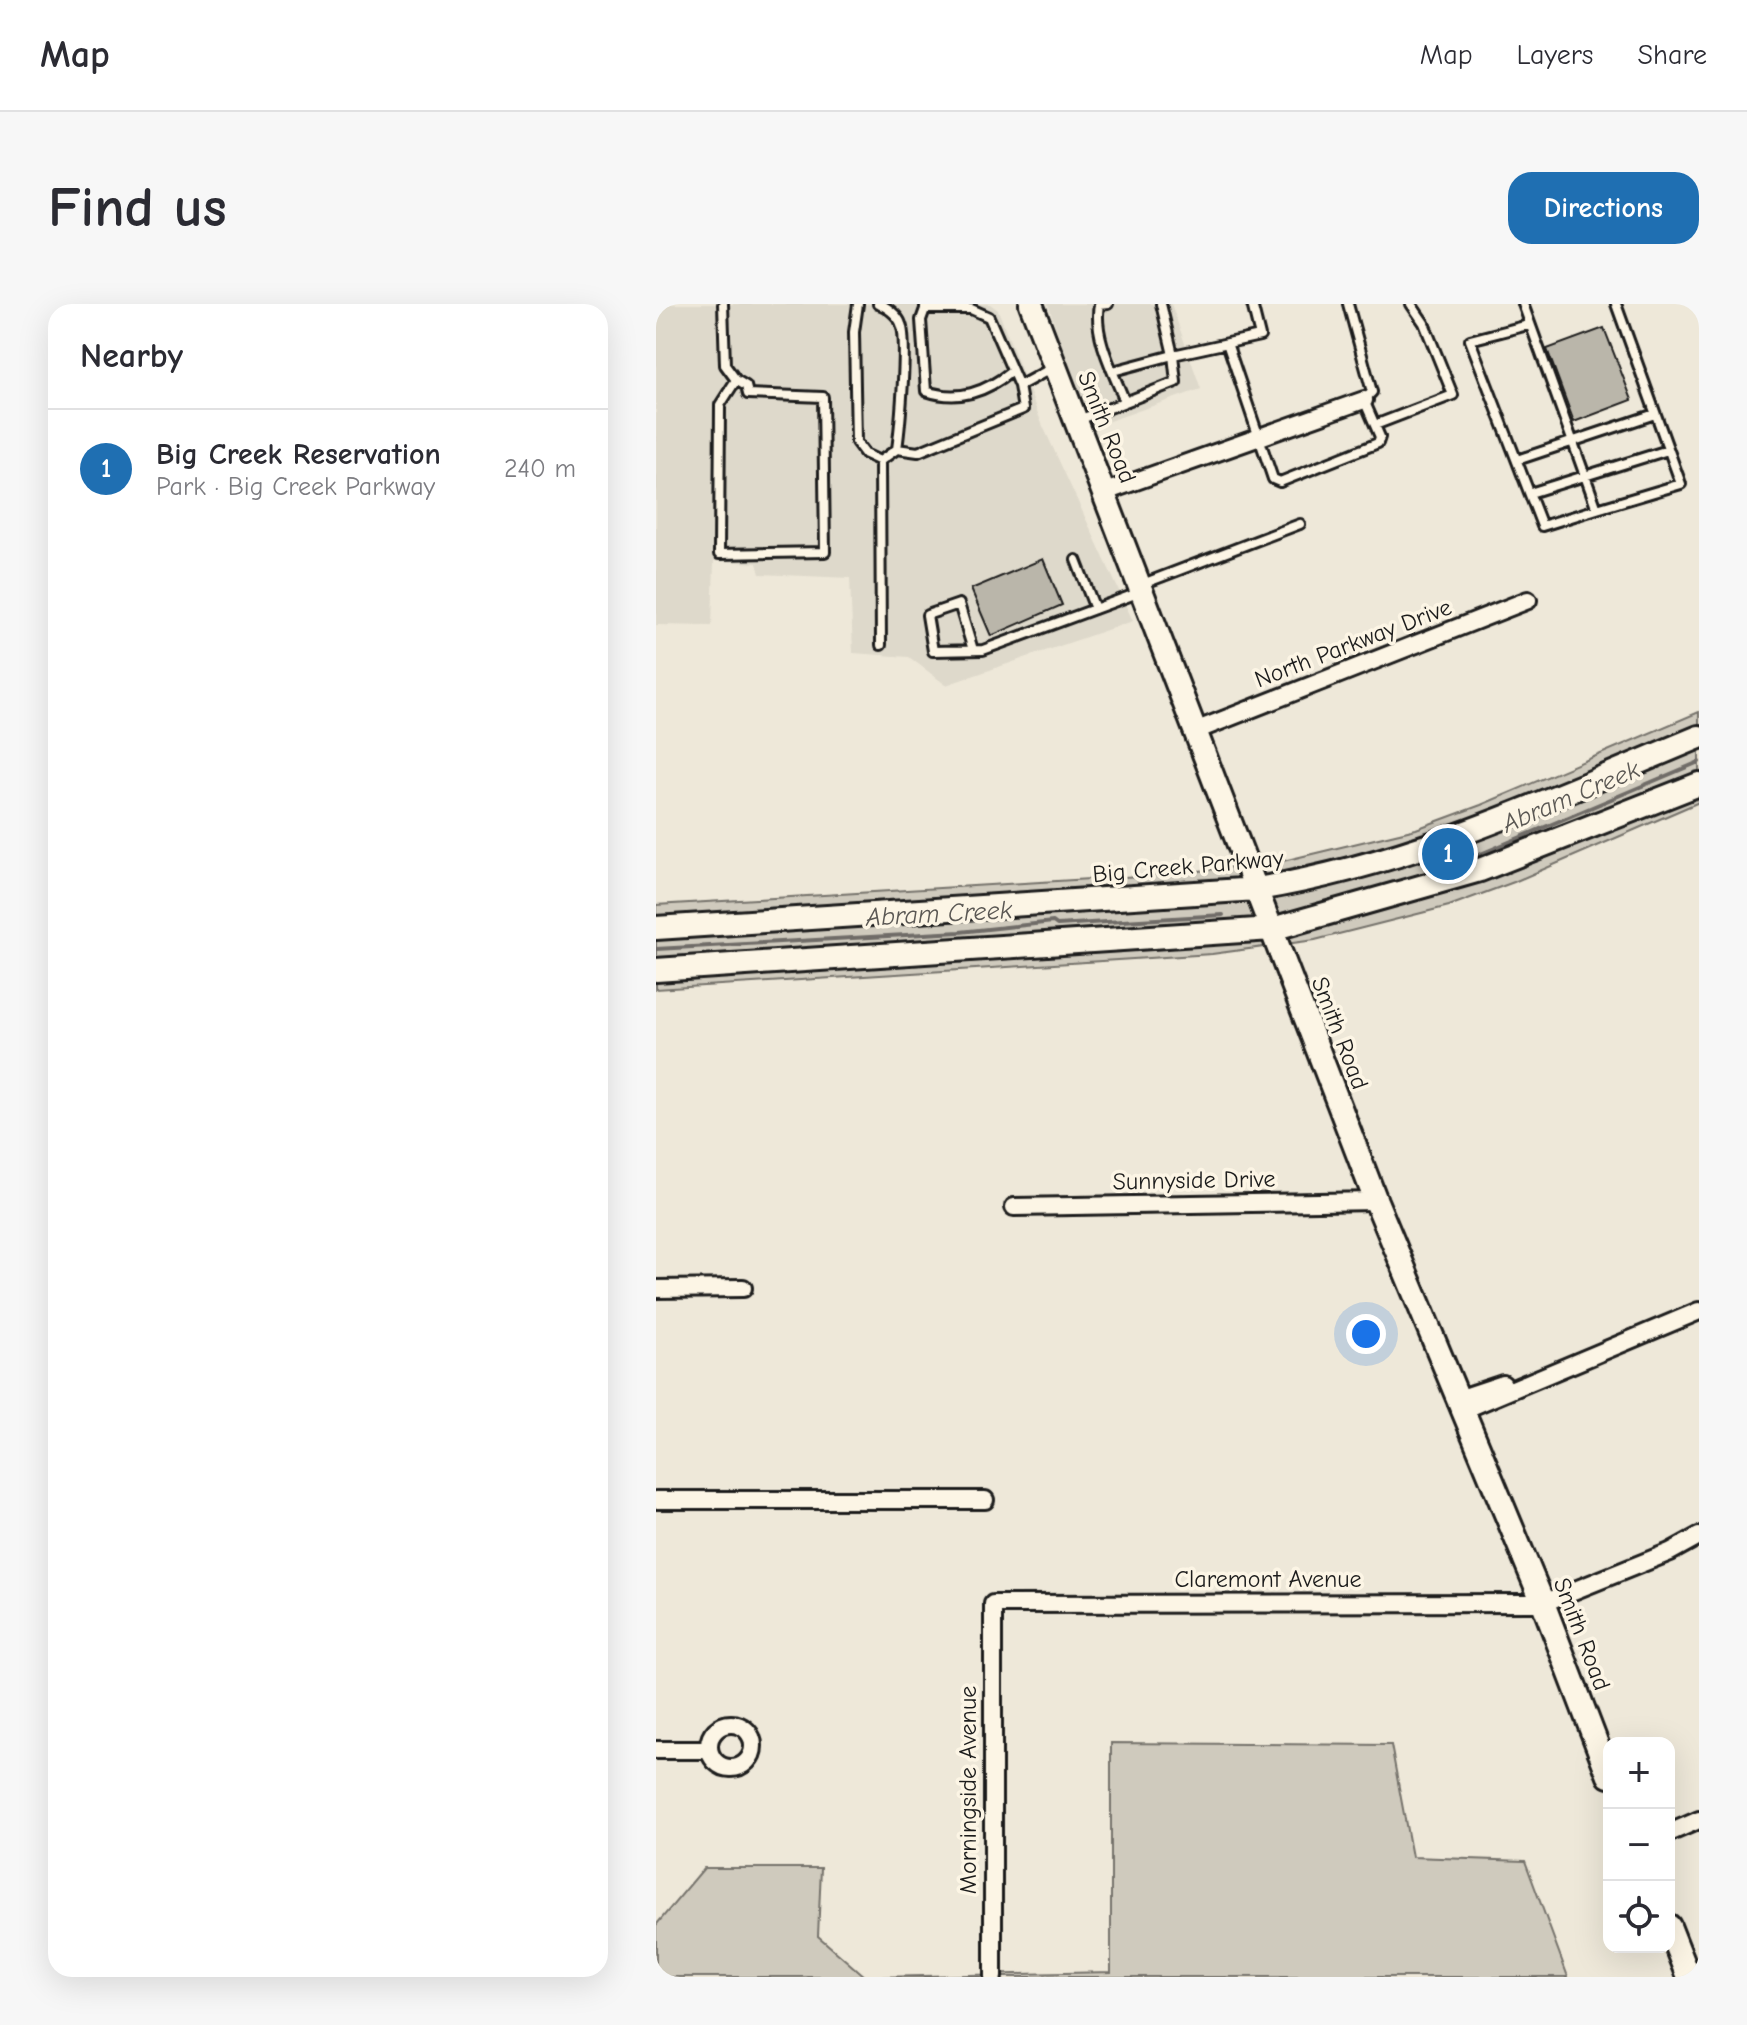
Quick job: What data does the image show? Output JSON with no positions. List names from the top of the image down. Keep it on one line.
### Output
{"streets":{"street":["Smith Road","North Parkway Drive","Big Creek Parkway","Sunnyside Drive","Claremont Avenue","Morningside Avenue"]},"crossings":[["Smith Road","North Parkway Drive"],["Smith Road","Big Creek Parkway"],["Smith Road","Sunnyside Drive"],["Smith Road","Claremont Avenue"],["Claremont Avenue","Morningside Avenue"]],"water":["Abram Creek"],"page":{"header":"Map","nav":["Map","Layers","Share"],"buttons":"Directions","title":"Find us","heading":"Nearby","list":[{"mark":"1","name":"Big Creek Reservation","note":"Park · Big Creek Parkway","value":"240 m"}],"pins":"1","map_buttons":["+","−"]}}
